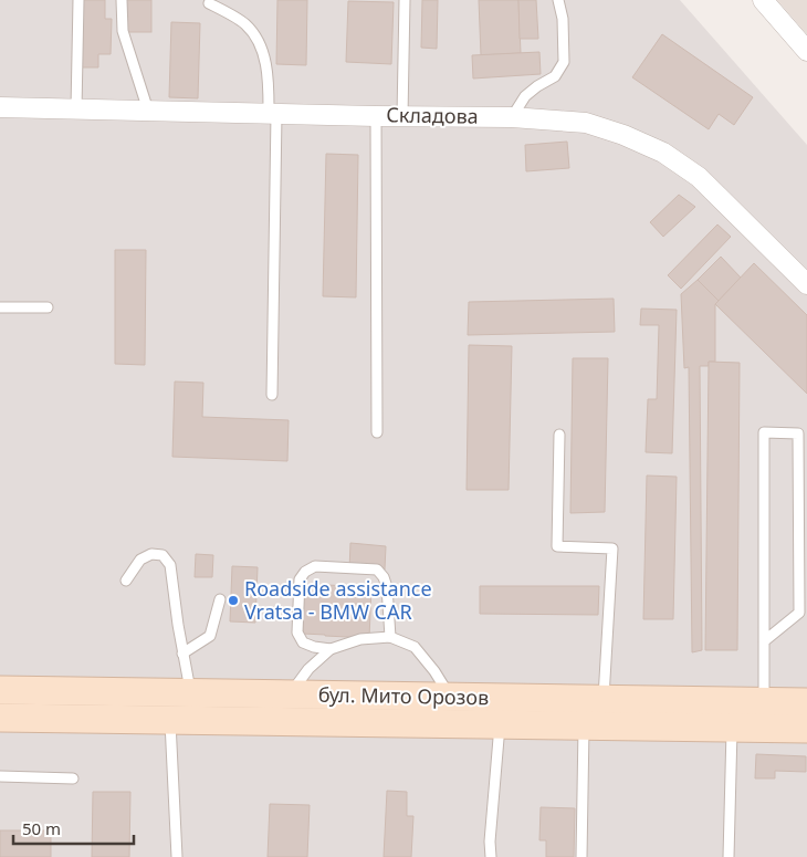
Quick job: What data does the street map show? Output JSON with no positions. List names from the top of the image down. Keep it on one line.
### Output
{"streets":{"main road":["бул. Мито Орозов"],"street":["Складова"]},"places":["Roadside assistance Vratsa - BMW CAR"],"scale_bar":"50 m"}
